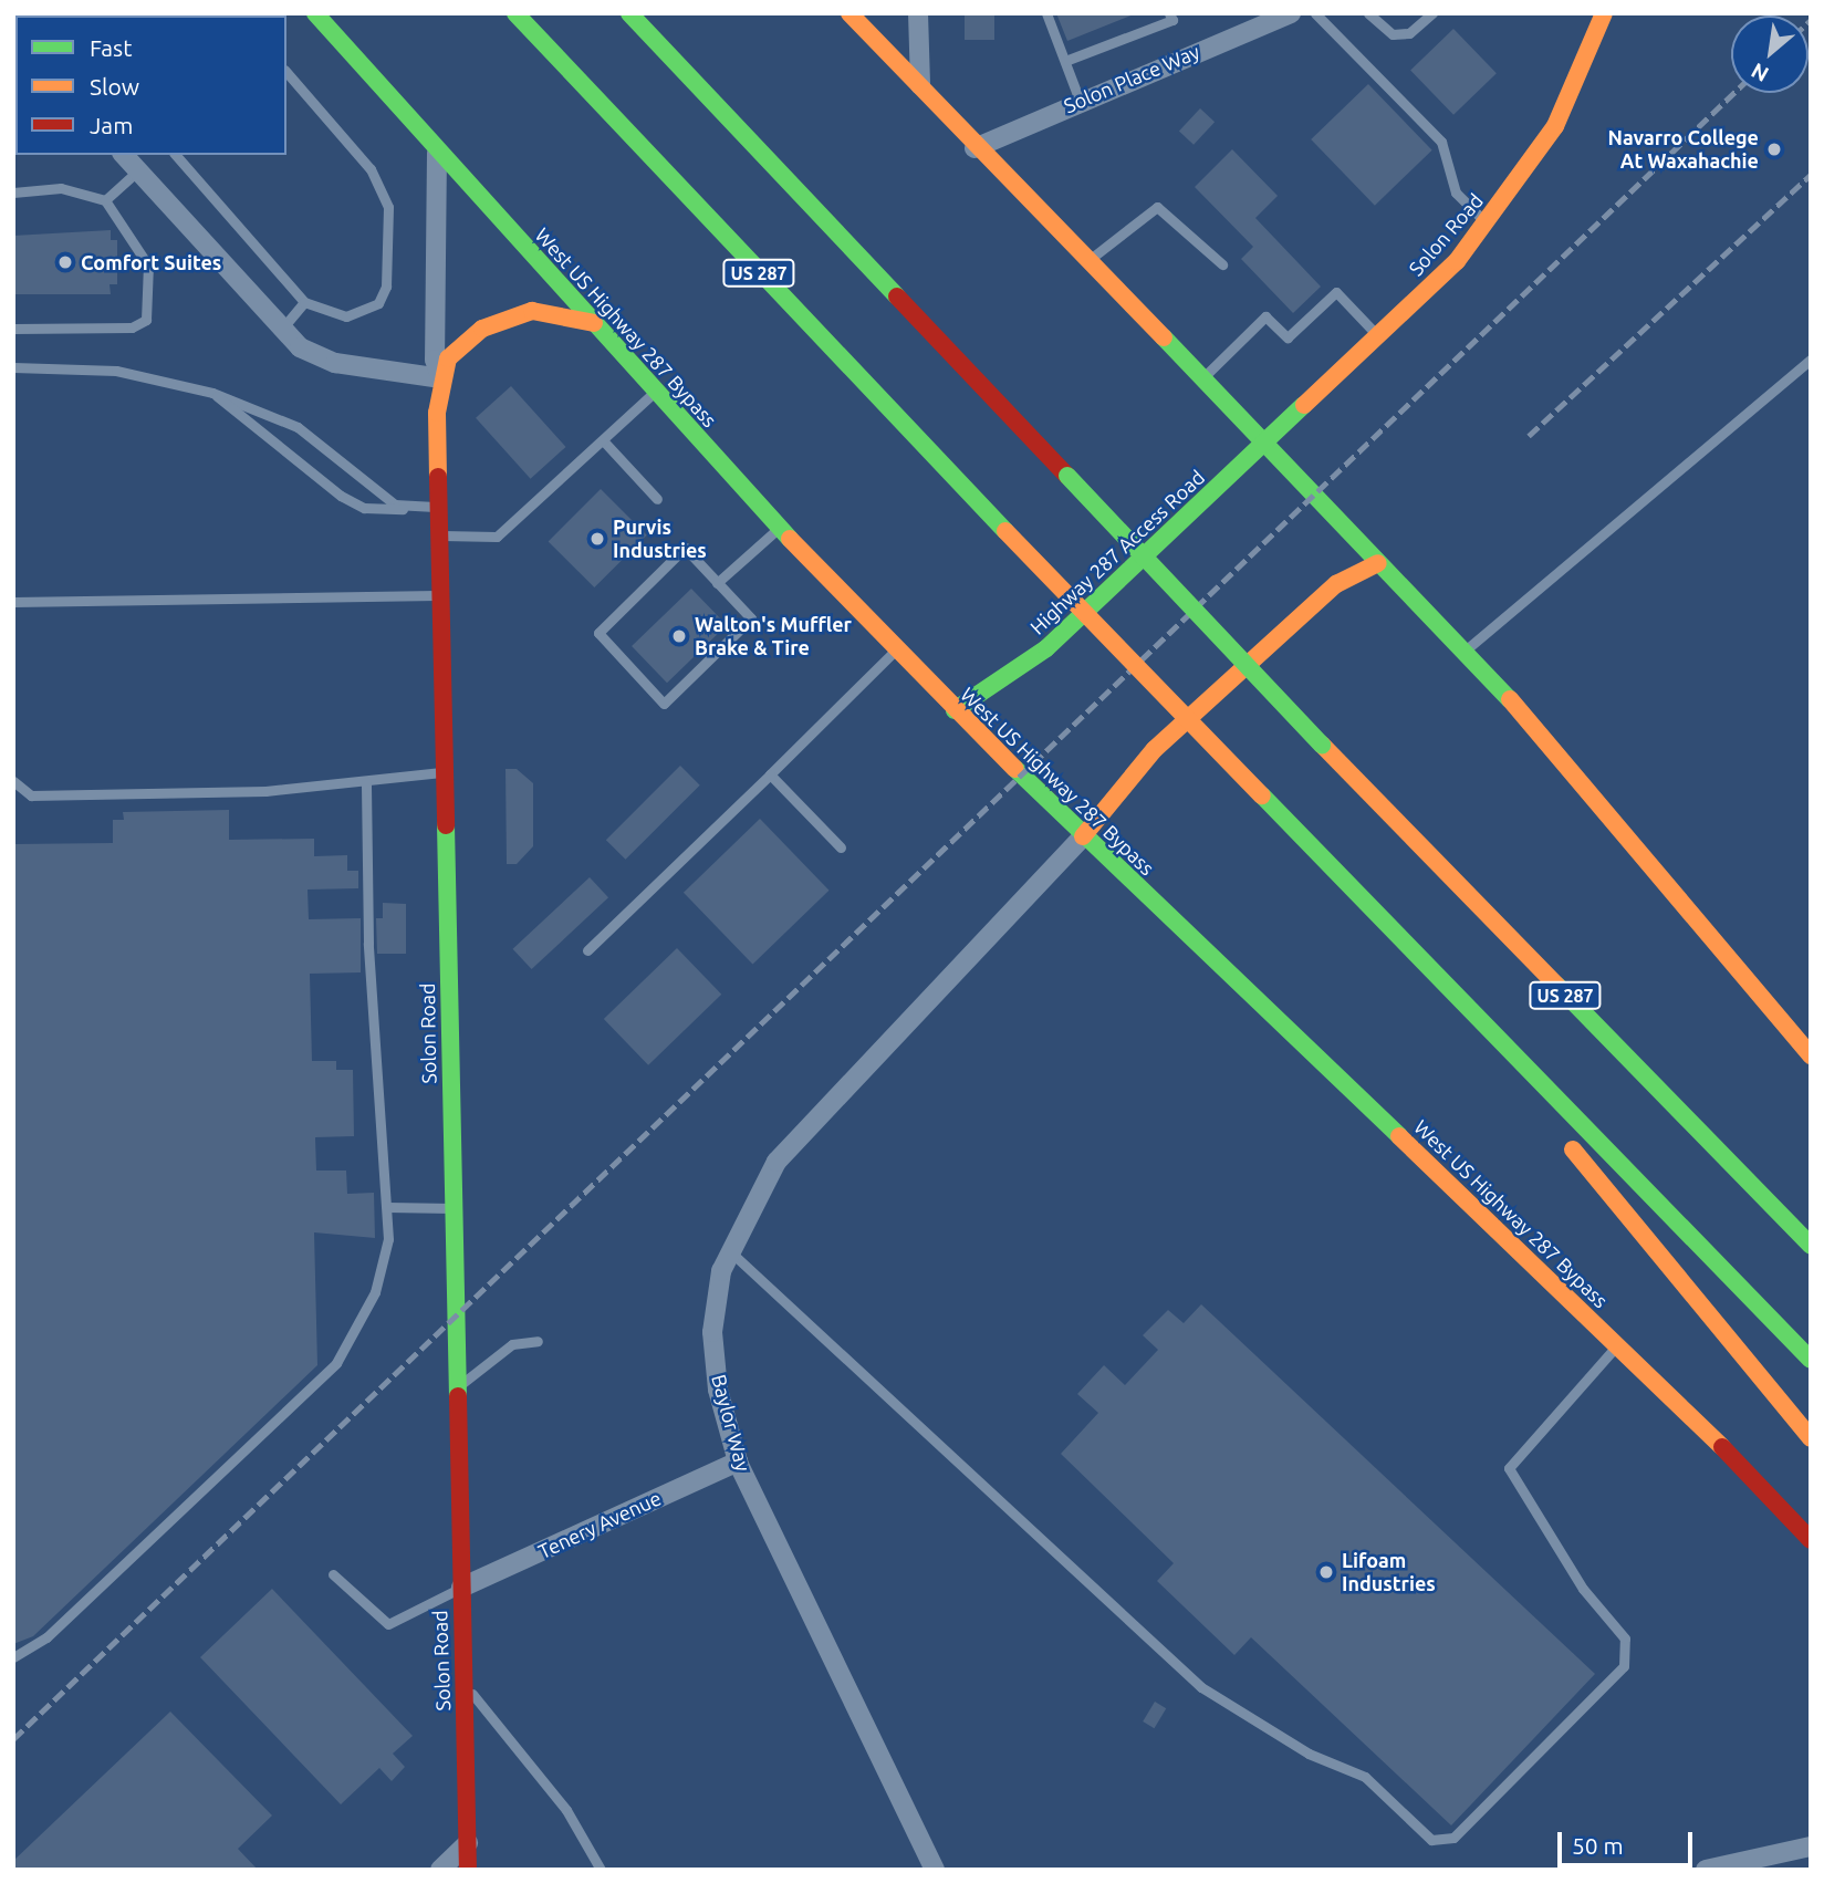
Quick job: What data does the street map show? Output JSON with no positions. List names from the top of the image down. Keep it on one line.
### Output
{"streets":{"main road":["Solon Road","US 287","West US Highway 287 Bypass","Highway 287 Access Road"],"street":["Solon Place Way","Baylor Way","Tenery Avenue"]},"crossings":[["Solon Road","West US Highway 287 Bypass"],["Solon Road","Highway 287 Access Road"],["Solon Road","Tenery Avenue"],["West US Highway 287 Bypass","Highway 287 Access Road"],["West US Highway 287 Bypass","Baylor Way"],["Baylor Way","Tenery Avenue"]],"places":["Navarro College At Waxahachie","Comfort Suites","Purvis Industries","Walton's Muffler Brake & Tire","Lifoam Industries"],"legend":["Fast","Slow","Jam"],"scale_bar":"50 m","north":"bottom left"}
